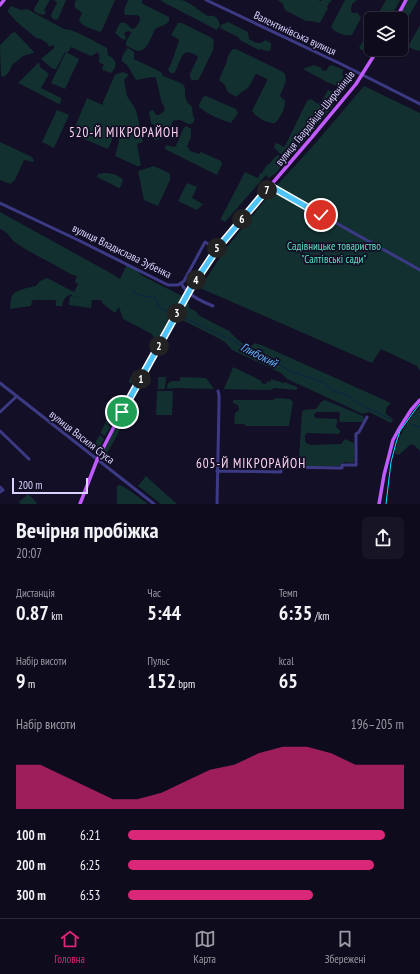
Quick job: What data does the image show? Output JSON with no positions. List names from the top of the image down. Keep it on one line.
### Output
{"streets":{"main road":["вулиця Гвардійців-Широнінців"],"street":["Валентинівська вулиця","вулиця Владислава Зубенка","вулиця Василя Стуса"]},"crossings":[["Валентинівська вулиця","вулиця Гвардійців-Широнінців"],["вулиця Гвардійців-Широнінців","вулиця Владислава Зубенка"],["вулиця Гвардійців-Широнінців","вулиця Василя Стуса"]],"districts":["520-Й МІКРОРАЙОН","605-Й МІКРОРАЙОН"],"water":["Глибокий"],"parks":["Садівницьке товариство \"Салтівські сади\""],"scale_bar":"200 m","page":{"pins":["7","6","5","4","3","2","1"],"scale":"200 m","heading":["Вечірня пробіжка","20:07"],"stats":[["Дистанція","0.87 km"],["Час","5:44"],["Темп","6:35 /km"],["Набір висоти","9 m"],["Пульс","152 bpm"],["kcal","65"]],"chart":["Набір висоти","196–205 m"],"list":[{"name":"100 m","note":"6:21"},{"name":"200 m","note":"6:25"},{"name":"300 m","note":"6:53"}],"tabs":["Головна","Карта","Збережені"]}}
